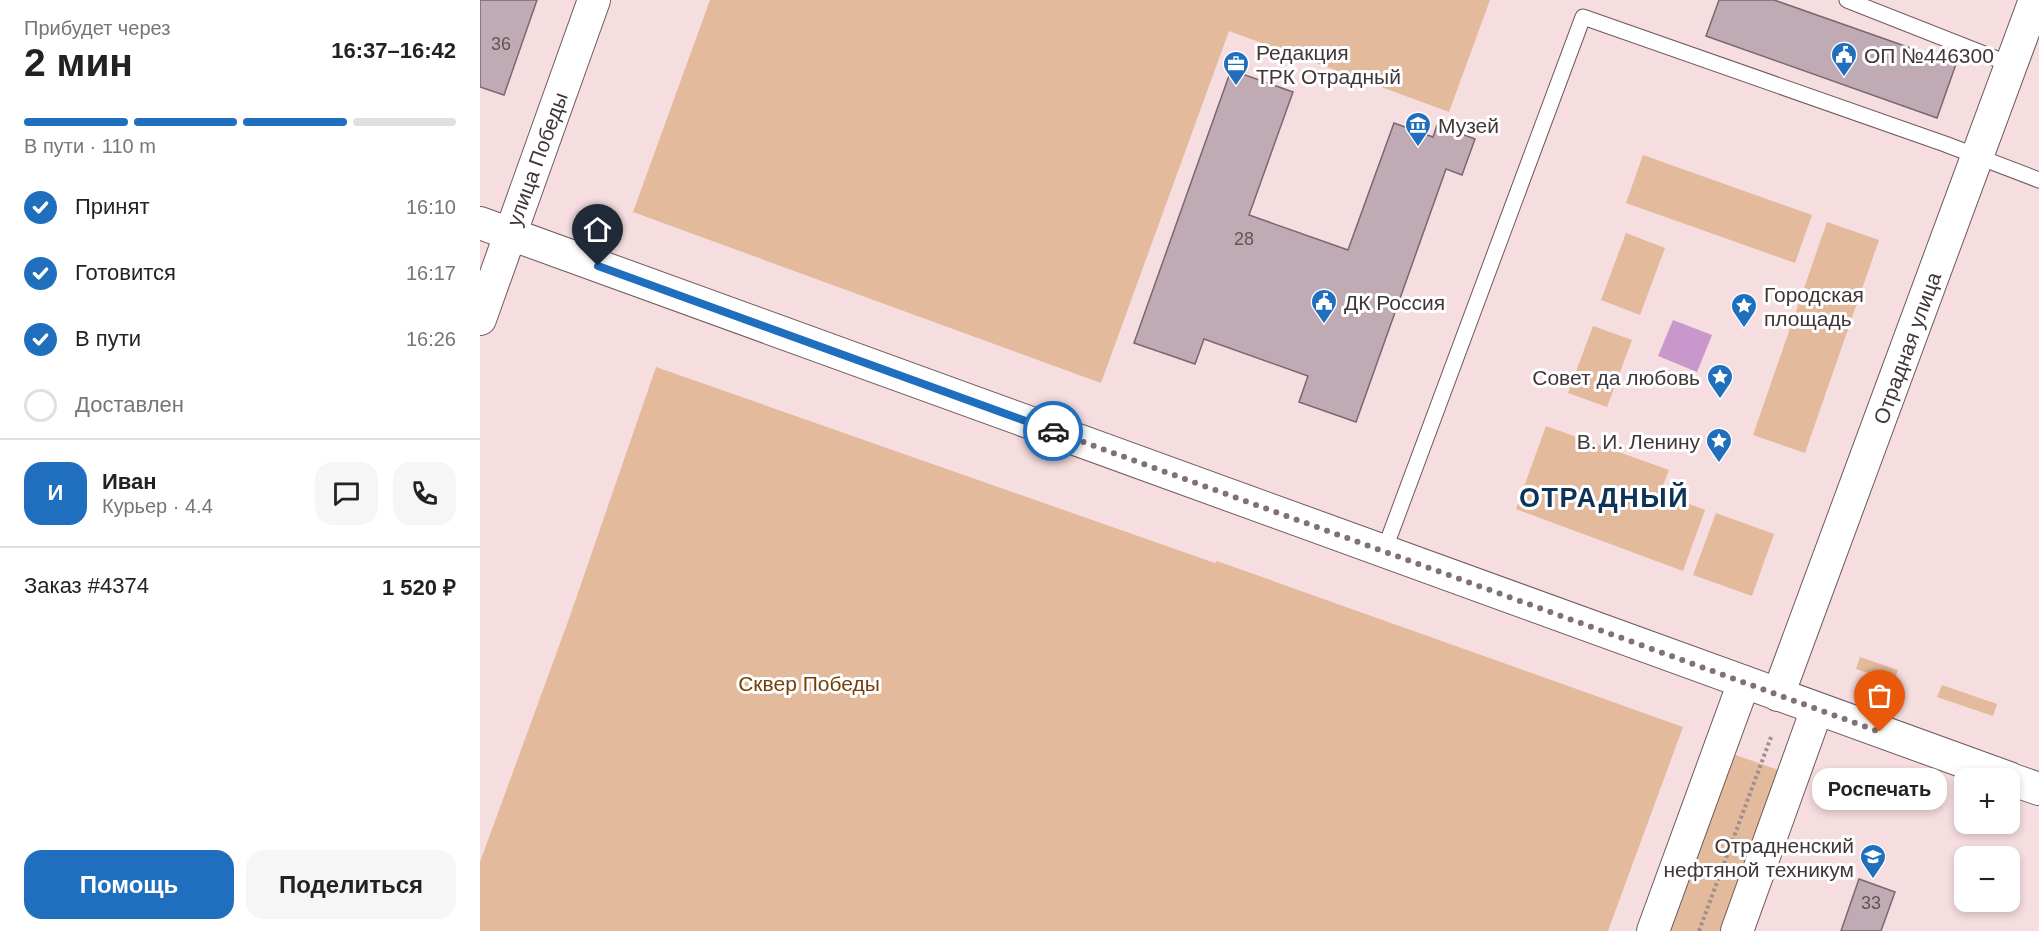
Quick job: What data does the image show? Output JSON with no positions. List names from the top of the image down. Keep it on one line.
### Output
{"streets":{"street":["улица Победы","Отрадная улица"]},"districts":["ОТРАДНЫЙ"],"parks":["Сквер Победы"],"places":{"public building":["ОП №446300","ДК Россия"],"office":["Редакция ТРК Отрадный"],"museum":["Музей"],"place":["Городская площадь","Совет да любовь","В. И. Ленину"],"other":["Роспечать"],"school or university":["Отрадненский нефтяной техникум"]},"house_numbers":["36","28","33"],"page":{"heading":["2 мин","Прибудет через","16:37–16:42"],"panel":["Иван","Курьер · 4.4","Заказ #4374","1 520 ₽"],"bar":"В пути · 110 m","list":[["Принят","16:10"],["Готовится","16:17"],["В пути","16:26"],"Доставлен"],"round":"И","map_buttons":["+","−"],"bubble":"Роспечать","buttons":["Помощь","Поделиться"]}}
